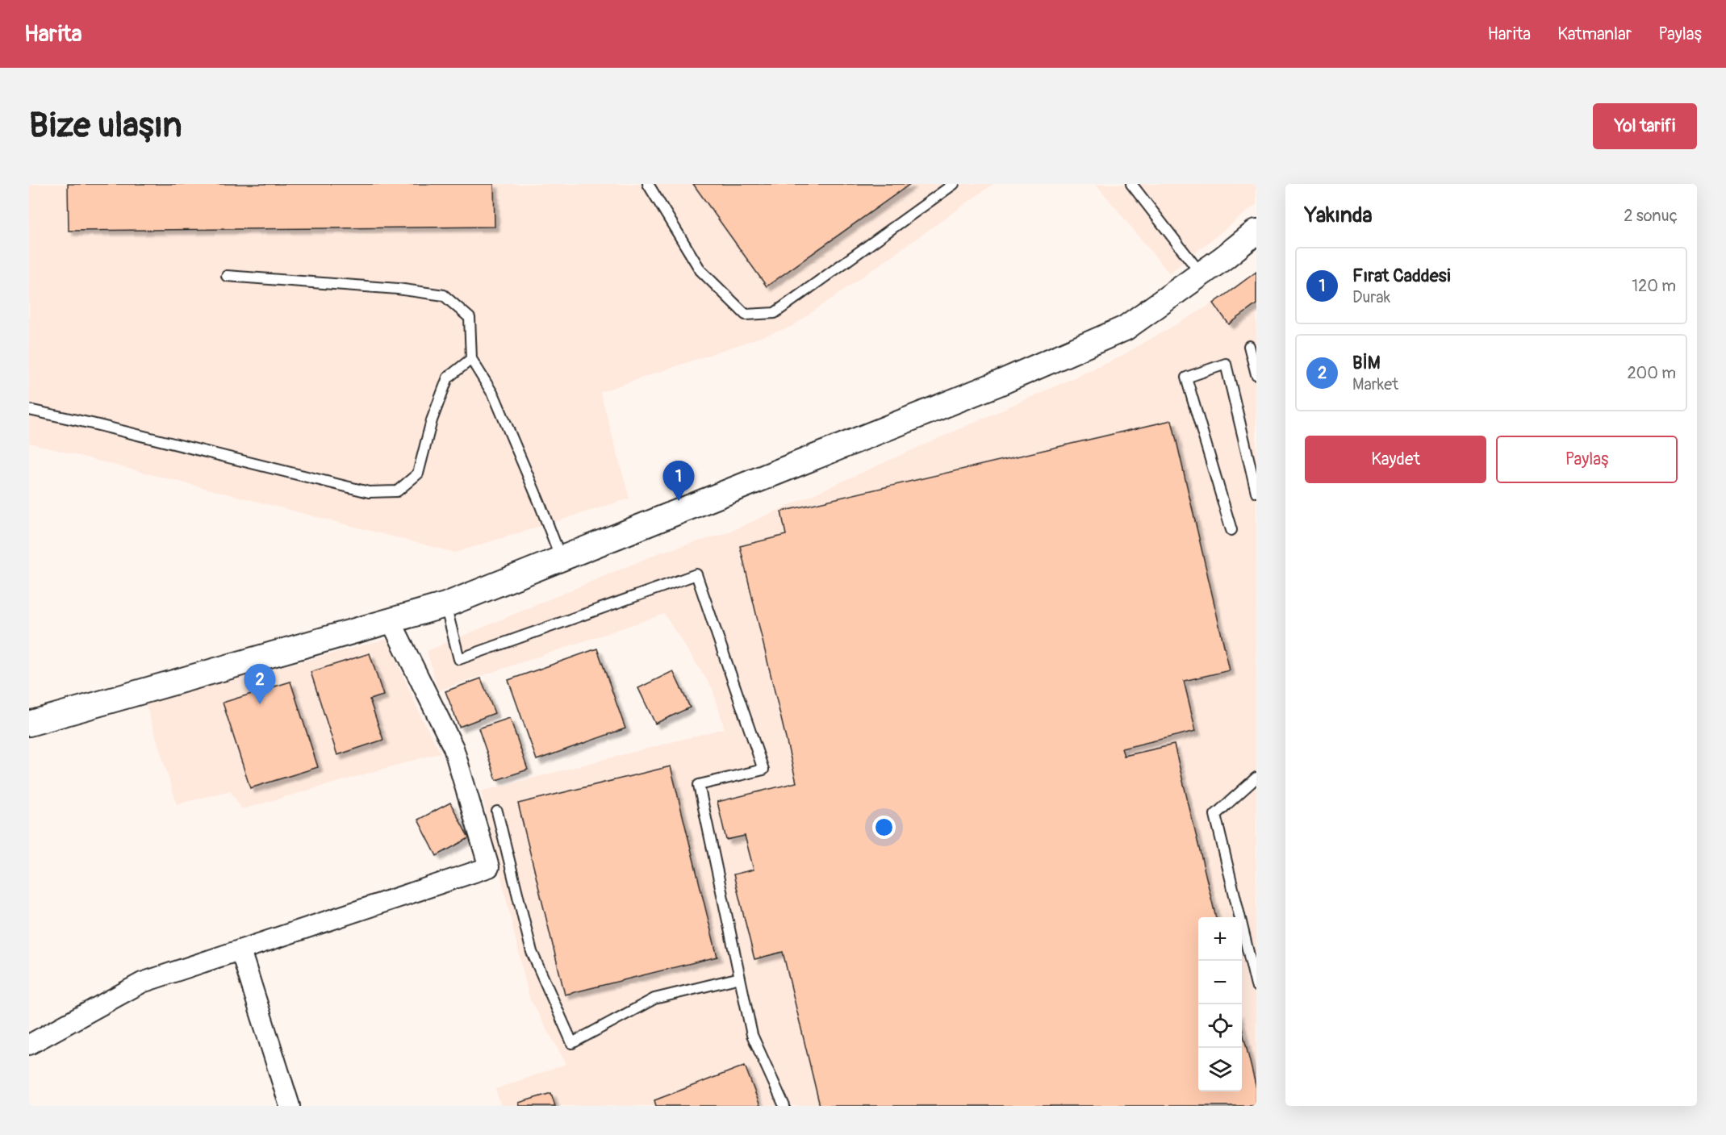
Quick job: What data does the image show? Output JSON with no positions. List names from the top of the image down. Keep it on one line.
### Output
{"page":{"header":"Harita","nav":["Harita","Katmanlar","Paylaş"],"buttons":["Yol tarifi",["Kaydet","Paylaş"]],"title":"Bize ulaşın","heading":["Yakında","2 sonuç"],"list":[{"mark":"1","name":"Fırat Caddesi","note":"Durak","value":"120 m"},{"mark":"2","name":"BİM","note":"Market","value":"200 m"}],"pins":["1","2"],"map_buttons":["+","−"]}}
